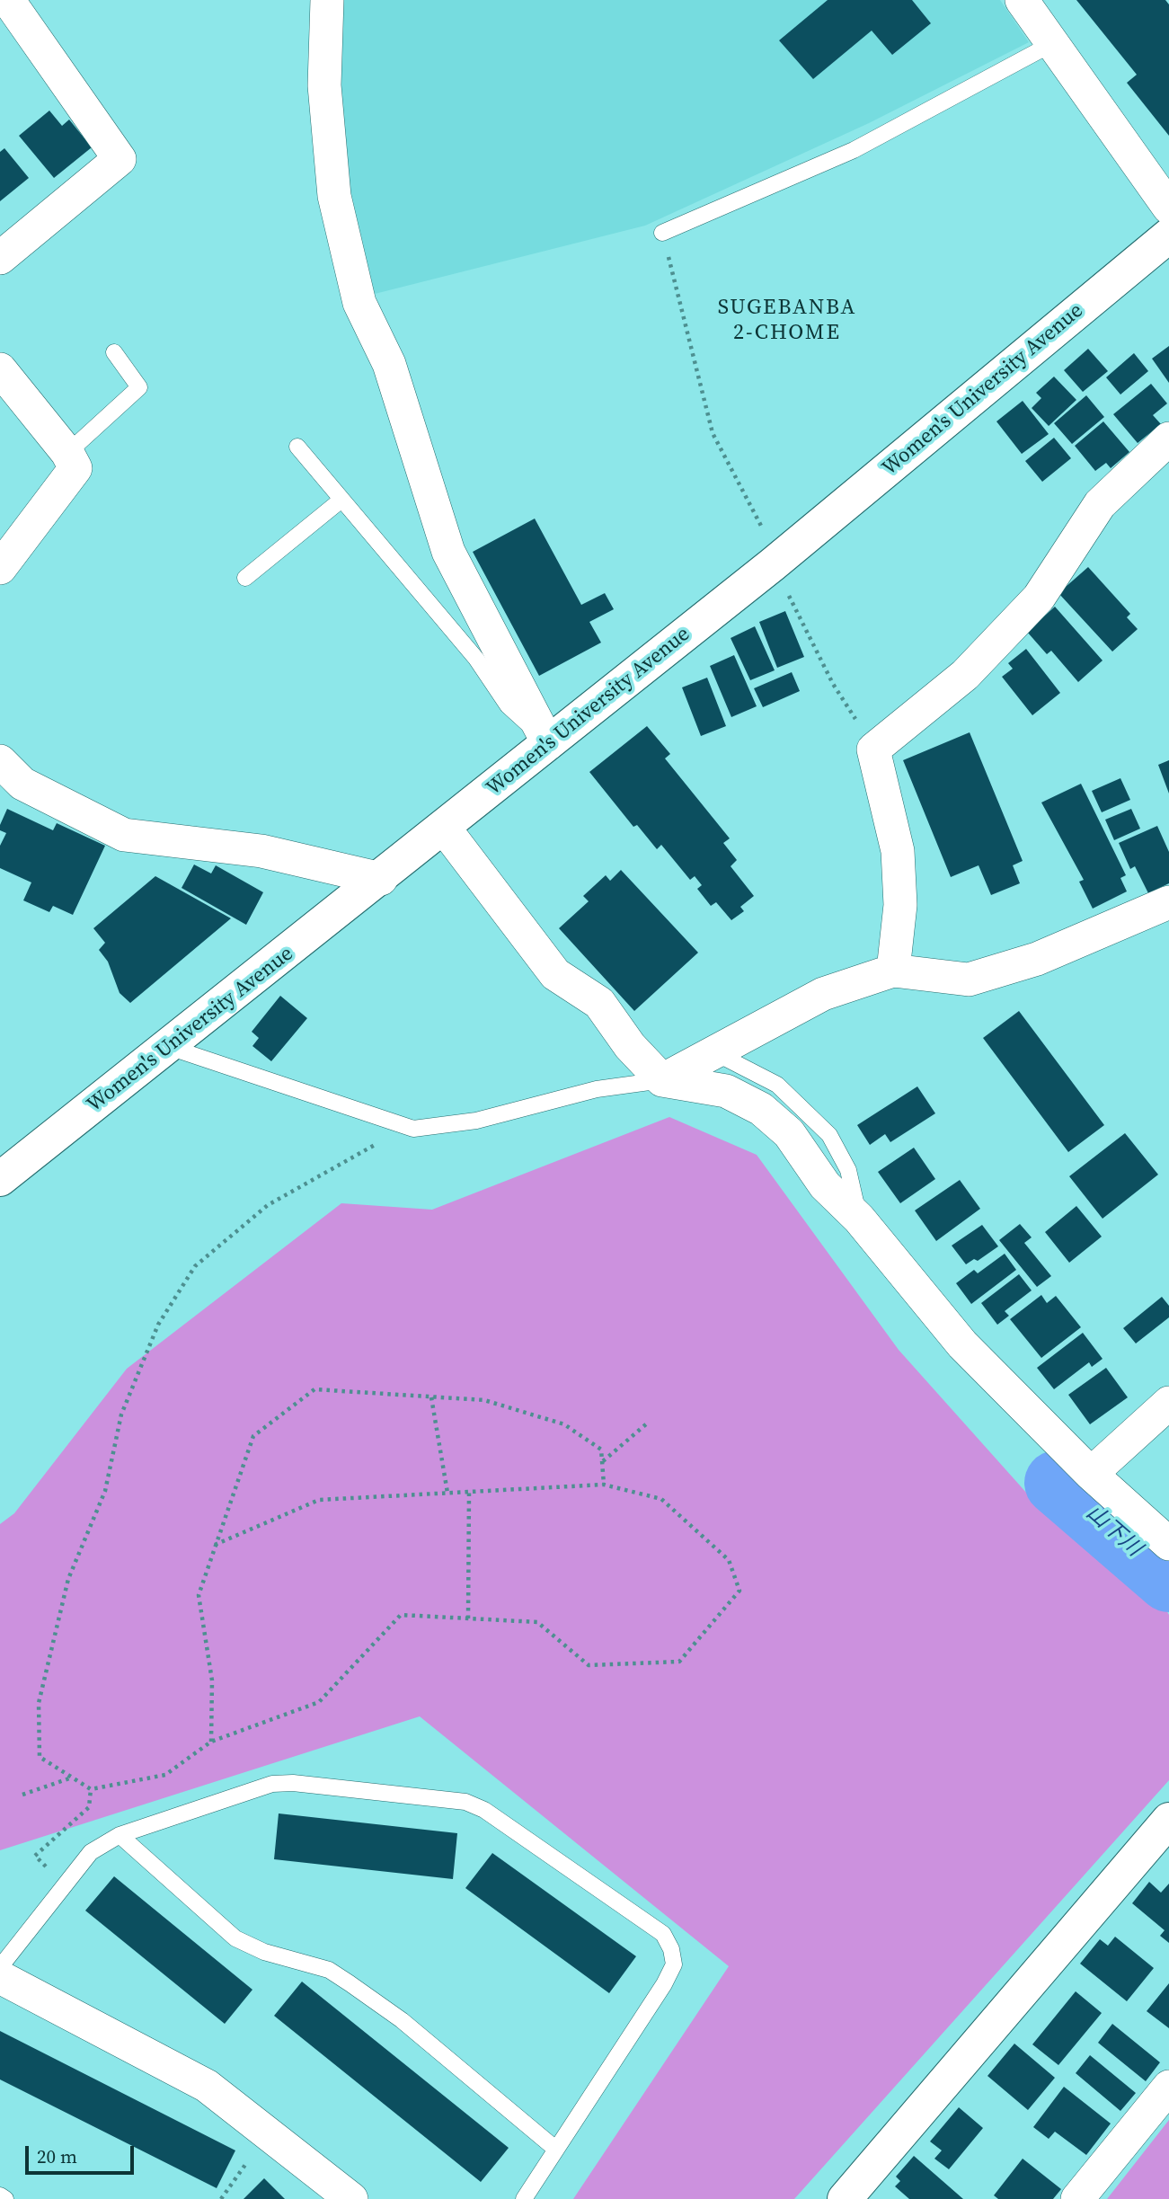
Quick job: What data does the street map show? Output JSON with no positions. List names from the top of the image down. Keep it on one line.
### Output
{"streets":{"street":["Women's University Avenue"]},"districts":["SUGEBANBA 2-CHOME"],"water":["山下川"],"scale_bar":"20 m"}
